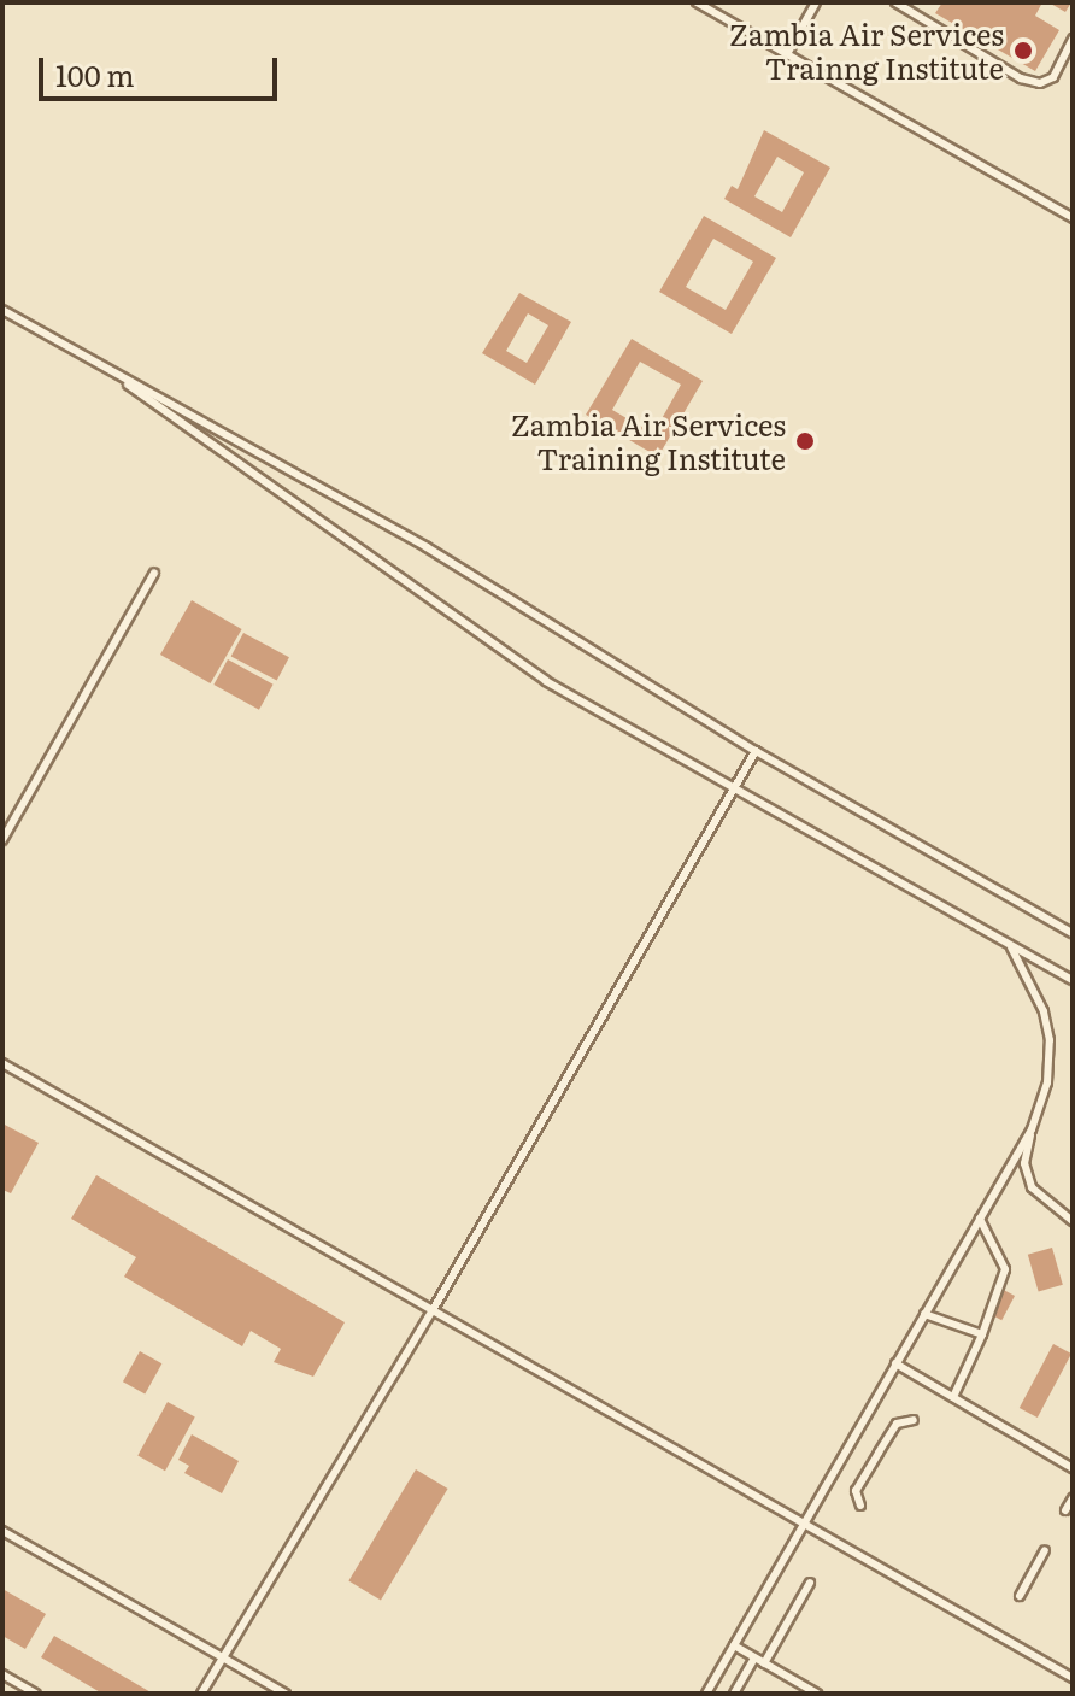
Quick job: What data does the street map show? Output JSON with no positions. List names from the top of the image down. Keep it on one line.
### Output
{"places":["Zambia Air Services Trainng Institute","Zambia Air Services Training Institute"],"scale_bar":"100 m"}
